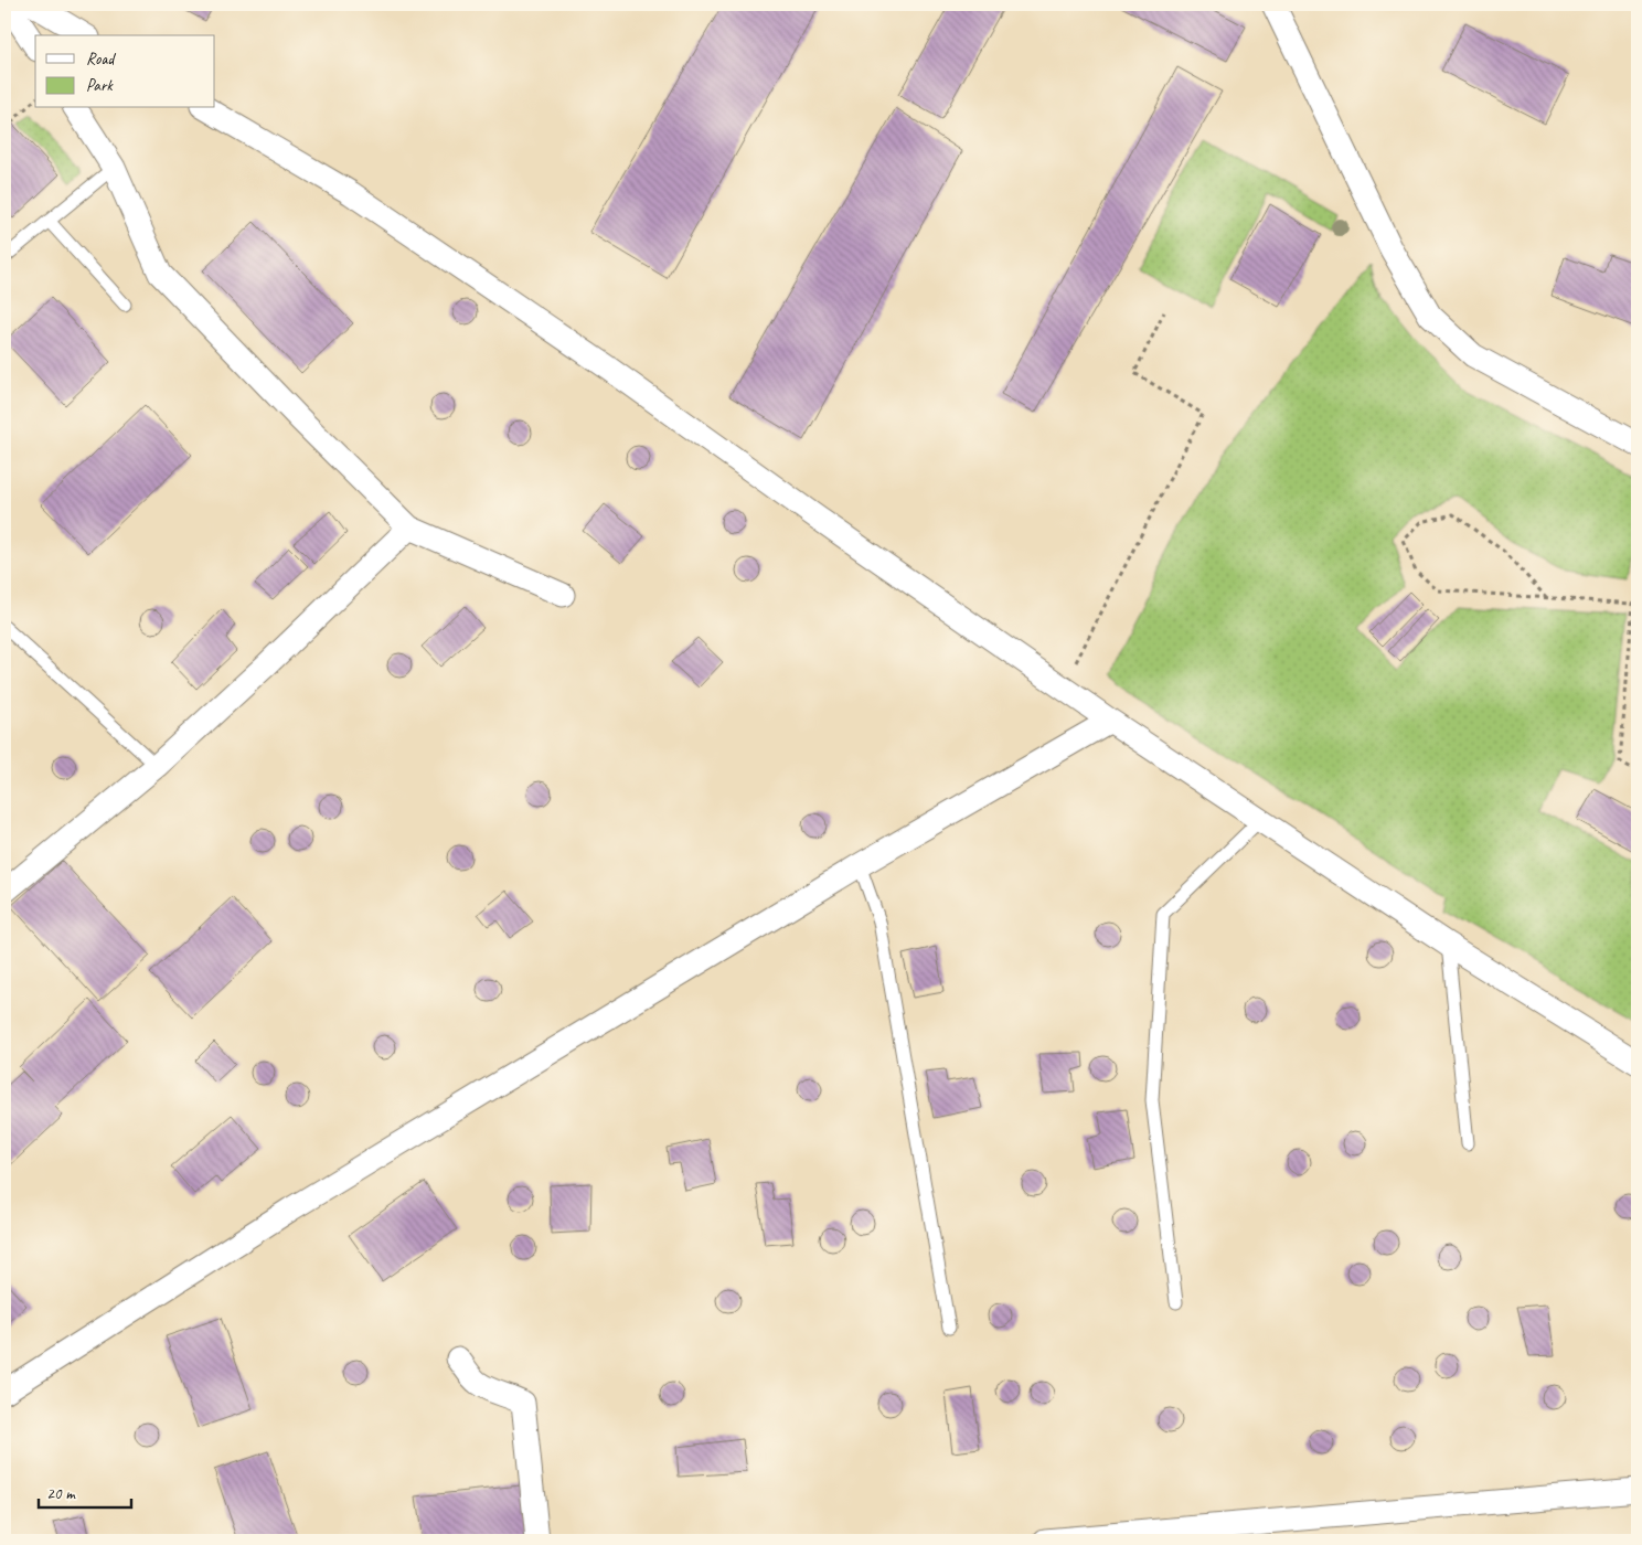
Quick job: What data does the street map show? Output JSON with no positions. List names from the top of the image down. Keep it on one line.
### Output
{"legend":["Road","Park"],"scale_bar":"20 m"}
